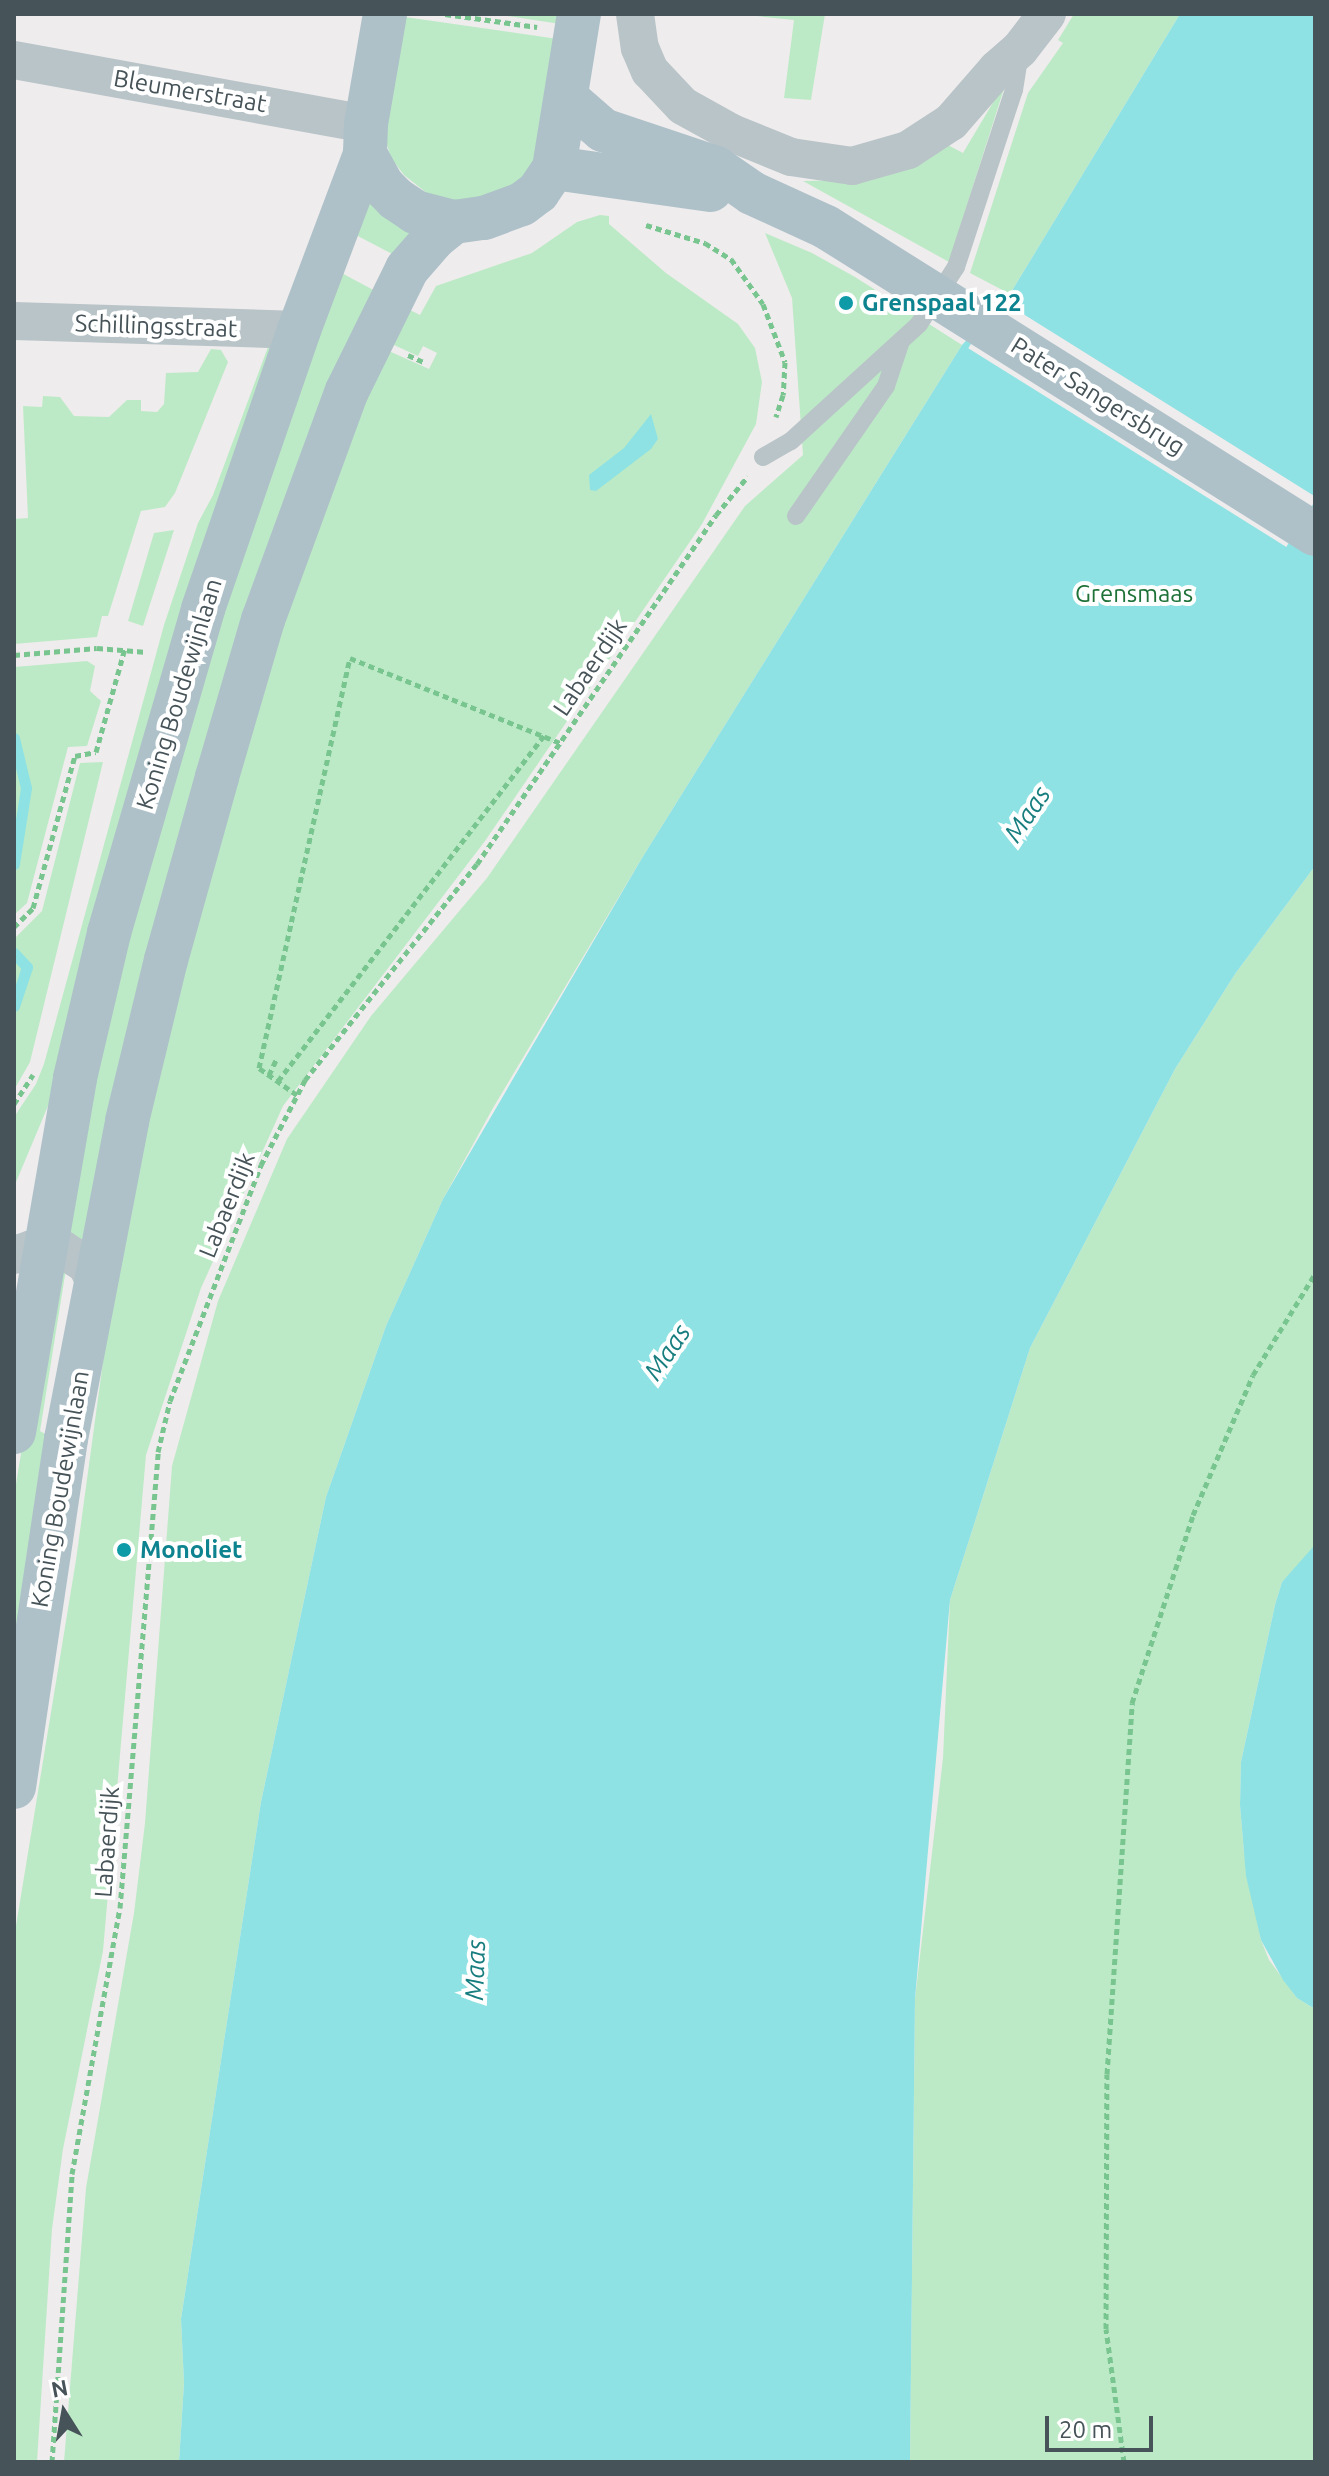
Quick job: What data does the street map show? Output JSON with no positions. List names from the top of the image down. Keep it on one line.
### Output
{"streets":{"main road":["Pater Sangersbrug","Koning Boudewijnlaan"],"street":["Bleumerstraat","Schillingsstraat"],"path":["Labaerdijk"]},"crossings":[["Bleumerstraat","Koning Boudewijnlaan"],["Schillingsstraat","Koning Boudewijnlaan"]],"water":["Maas"],"parks":["Grensmaas"],"places":["Grenspaal 122","Monoliet"],"scale_bar":"20 m","north":"top"}
